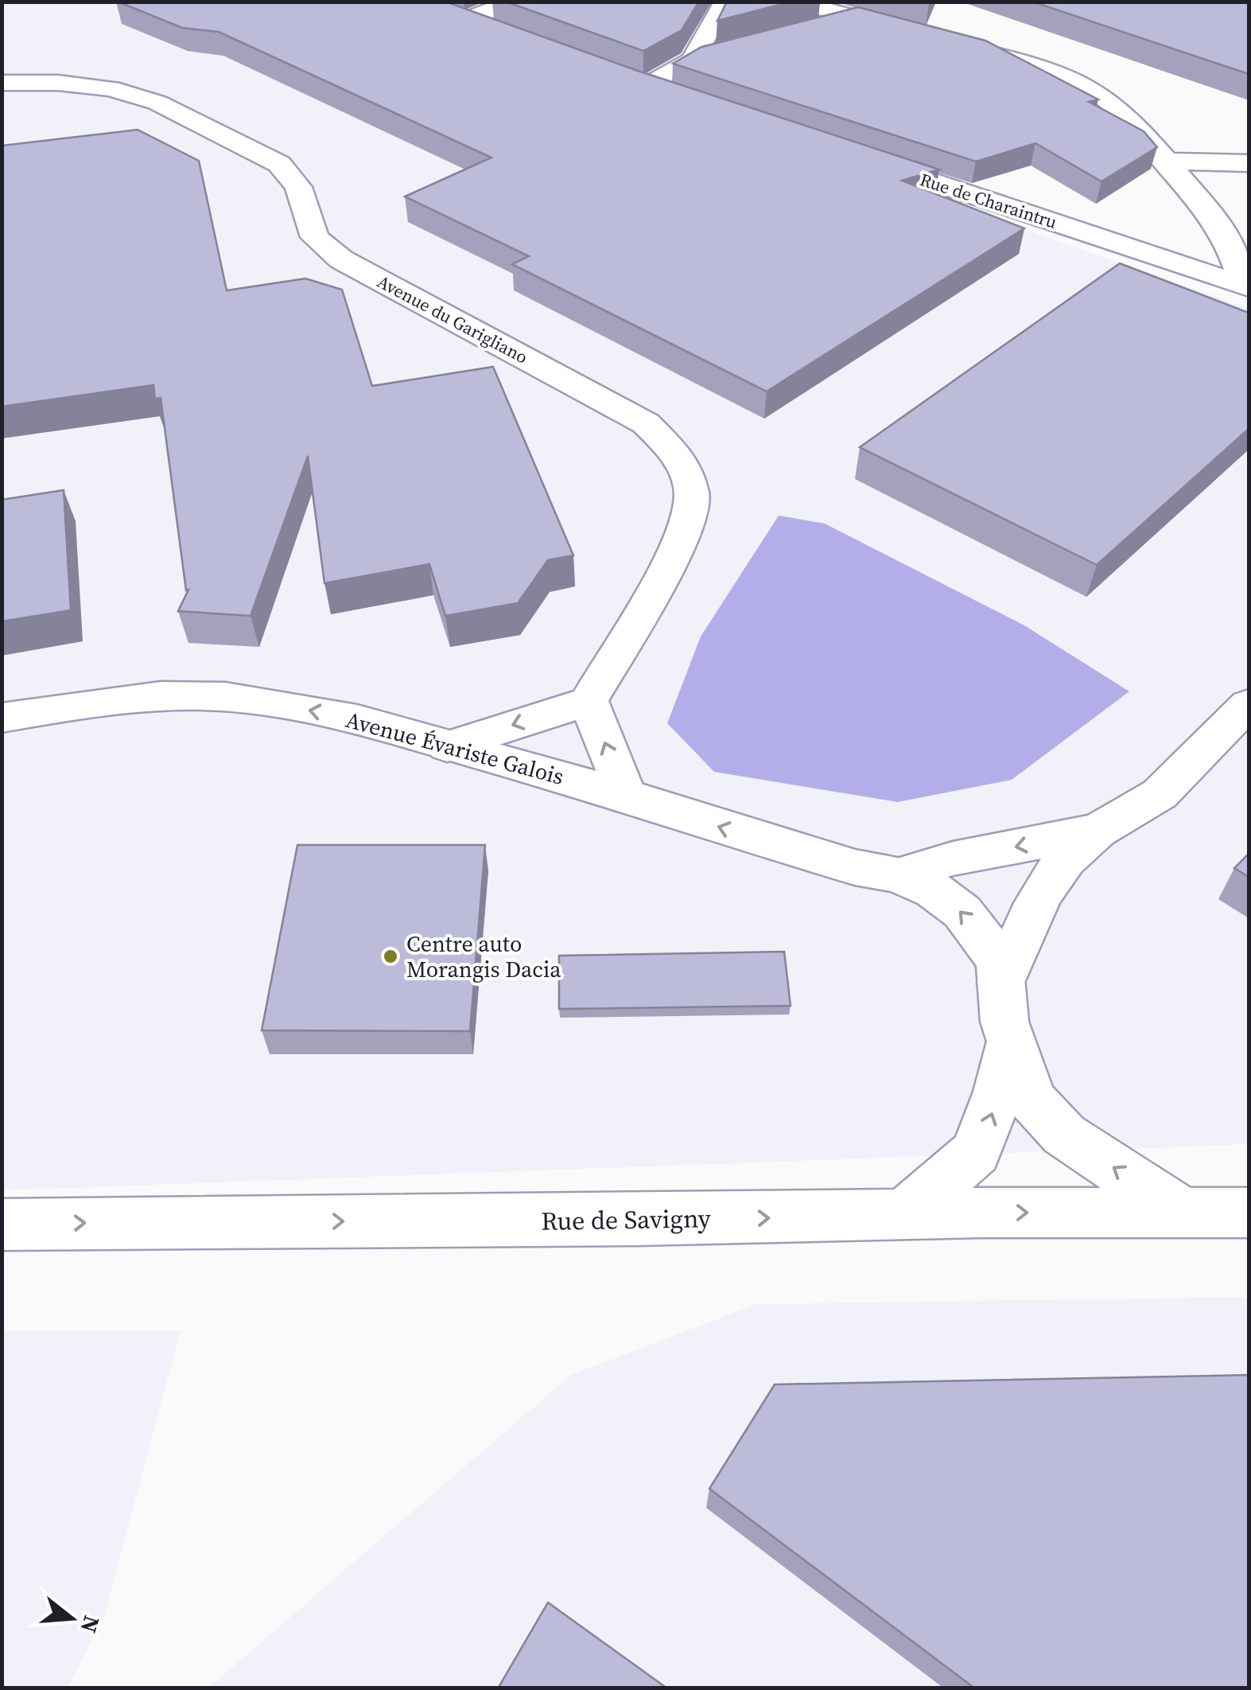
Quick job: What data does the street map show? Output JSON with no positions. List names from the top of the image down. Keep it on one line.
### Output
{"streets":{"street":["Rue de Charaintru","Avenue du Garigliano","Avenue Évariste Galois","Rue de Savigny"]},"crossings":[["Avenue Évariste Galois","Rue de Savigny"]],"one_way":["Avenue Évariste Galois","Rue de Savigny"],"places":["Centre auto Morangis Dacia"],"north":"right"}
